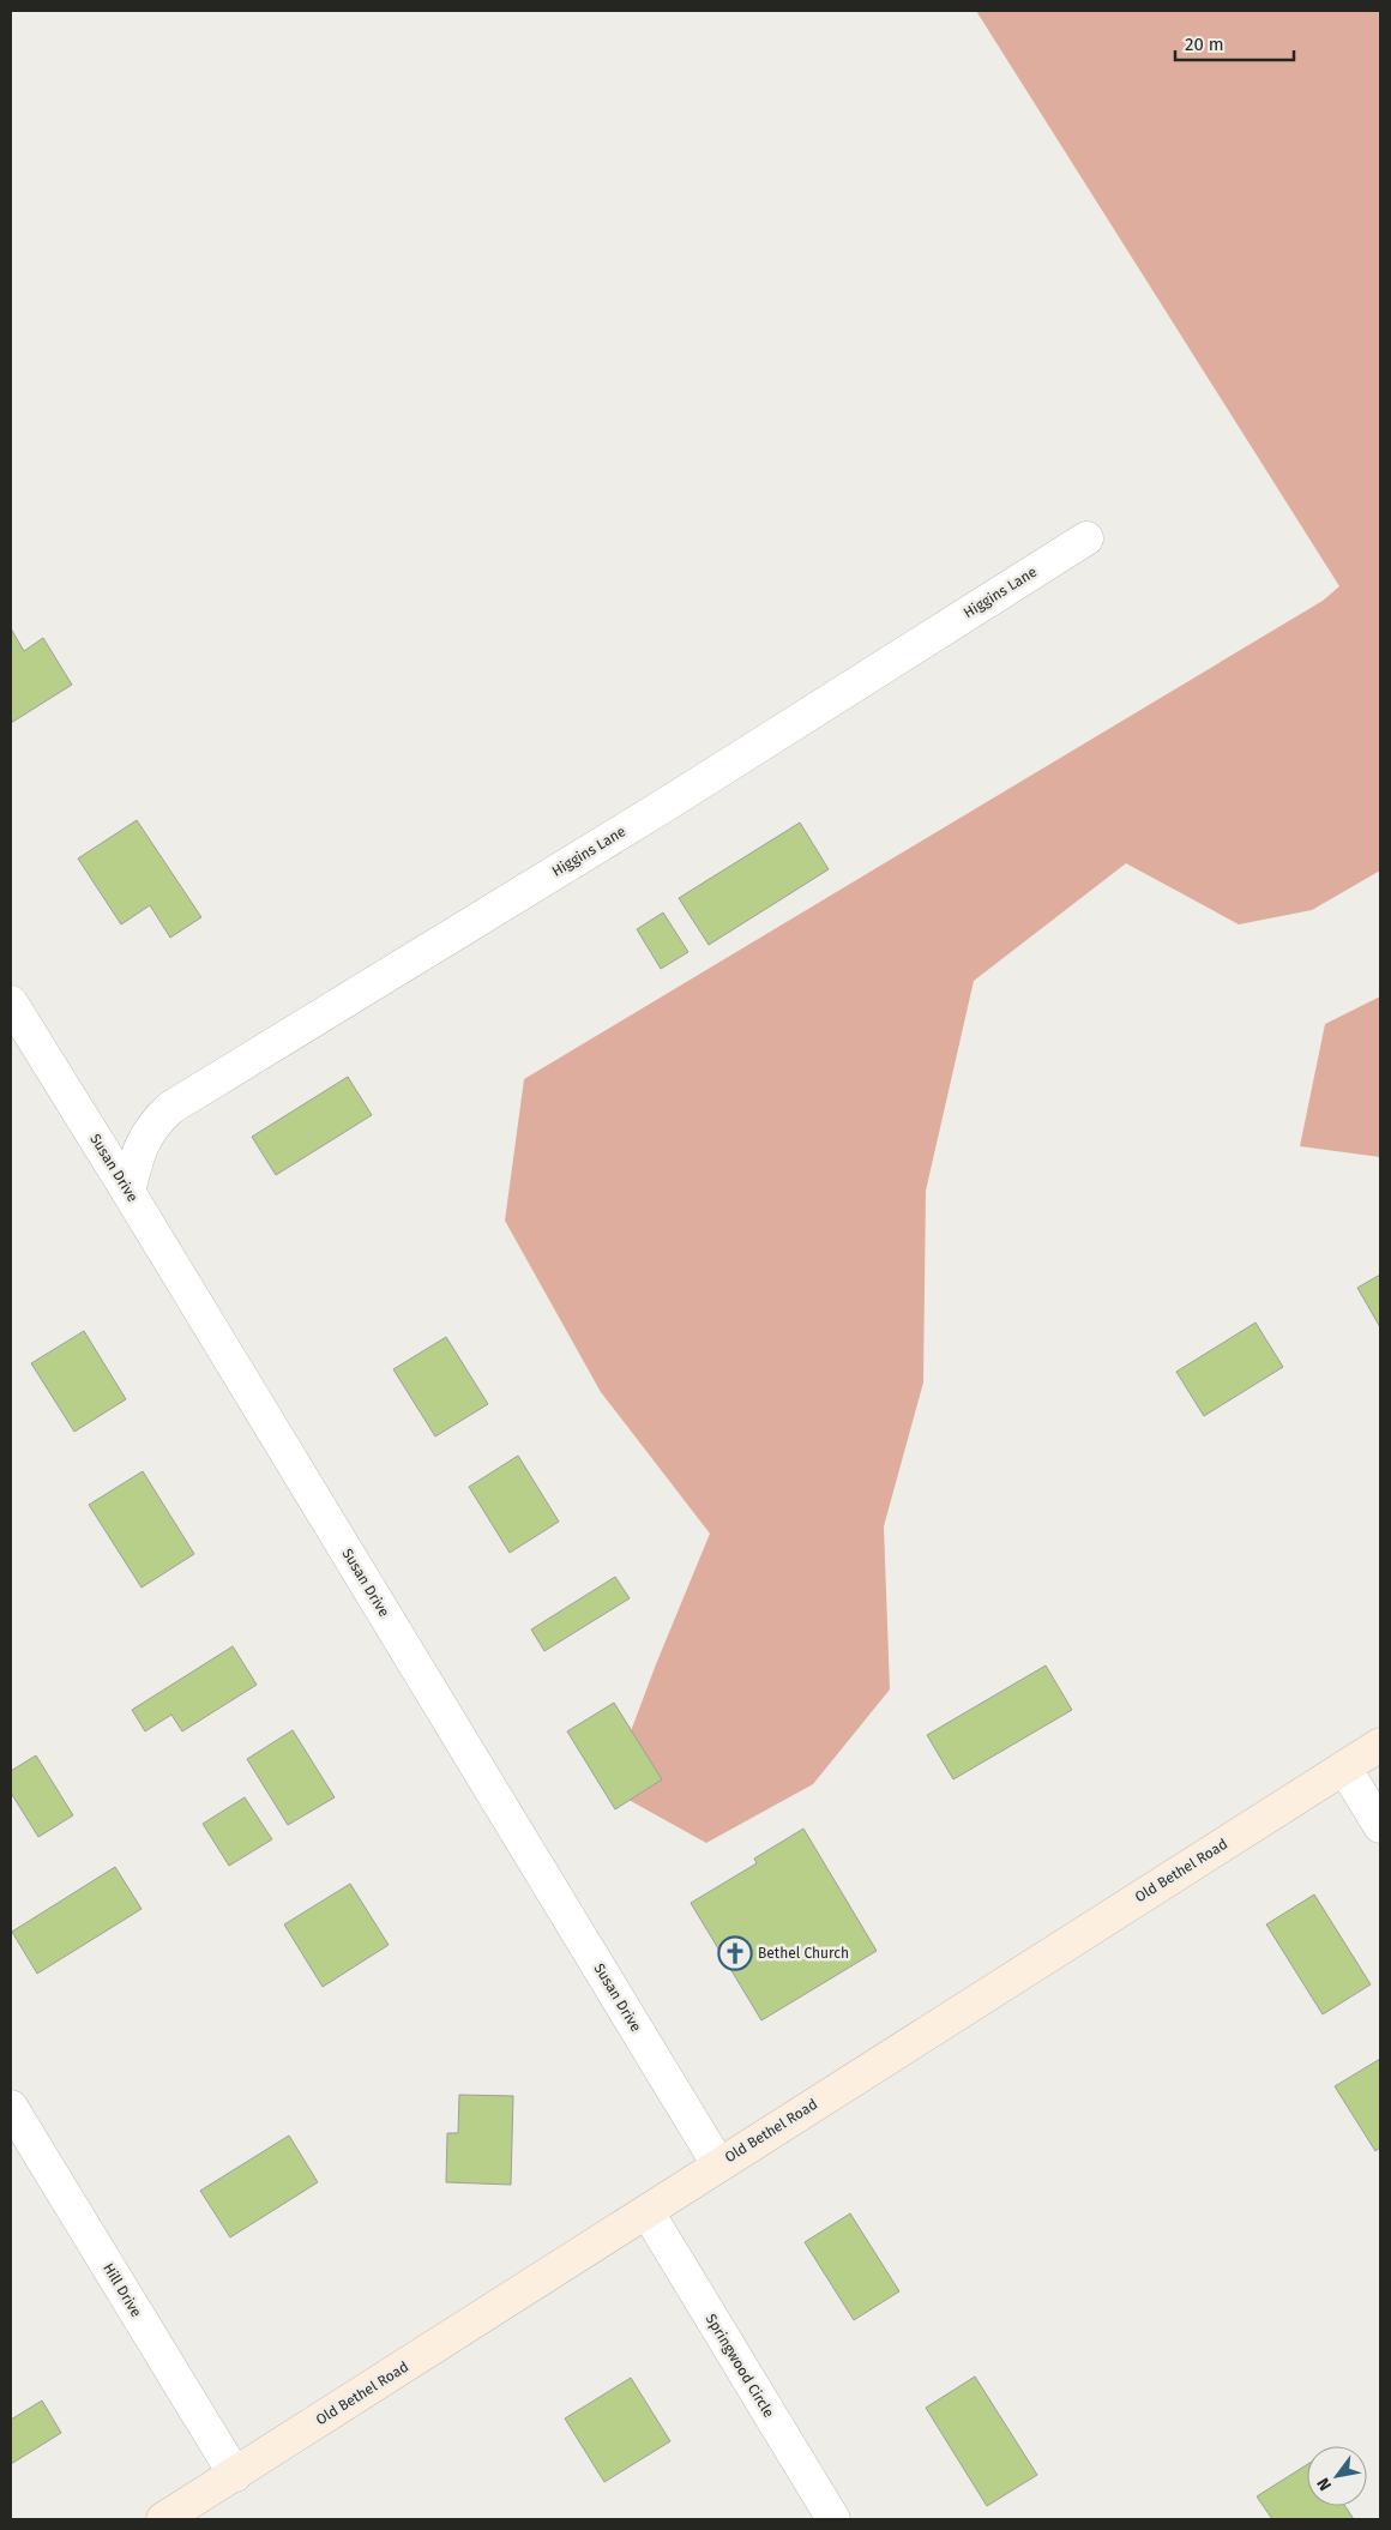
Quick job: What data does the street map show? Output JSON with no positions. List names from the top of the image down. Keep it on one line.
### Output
{"streets":{"street":["Higgins Lane","Susan Drive","Old Bethel Road","Hill Drive","Springwood Circle"]},"crossings":[["Higgins Lane","Susan Drive"],["Susan Drive","Old Bethel Road"],["Old Bethel Road","Hill Drive"],["Old Bethel Road","Springwood Circle"]],"places":{"church":["Bethel Church"]},"scale_bar":"20 m","north":"bottom left"}
